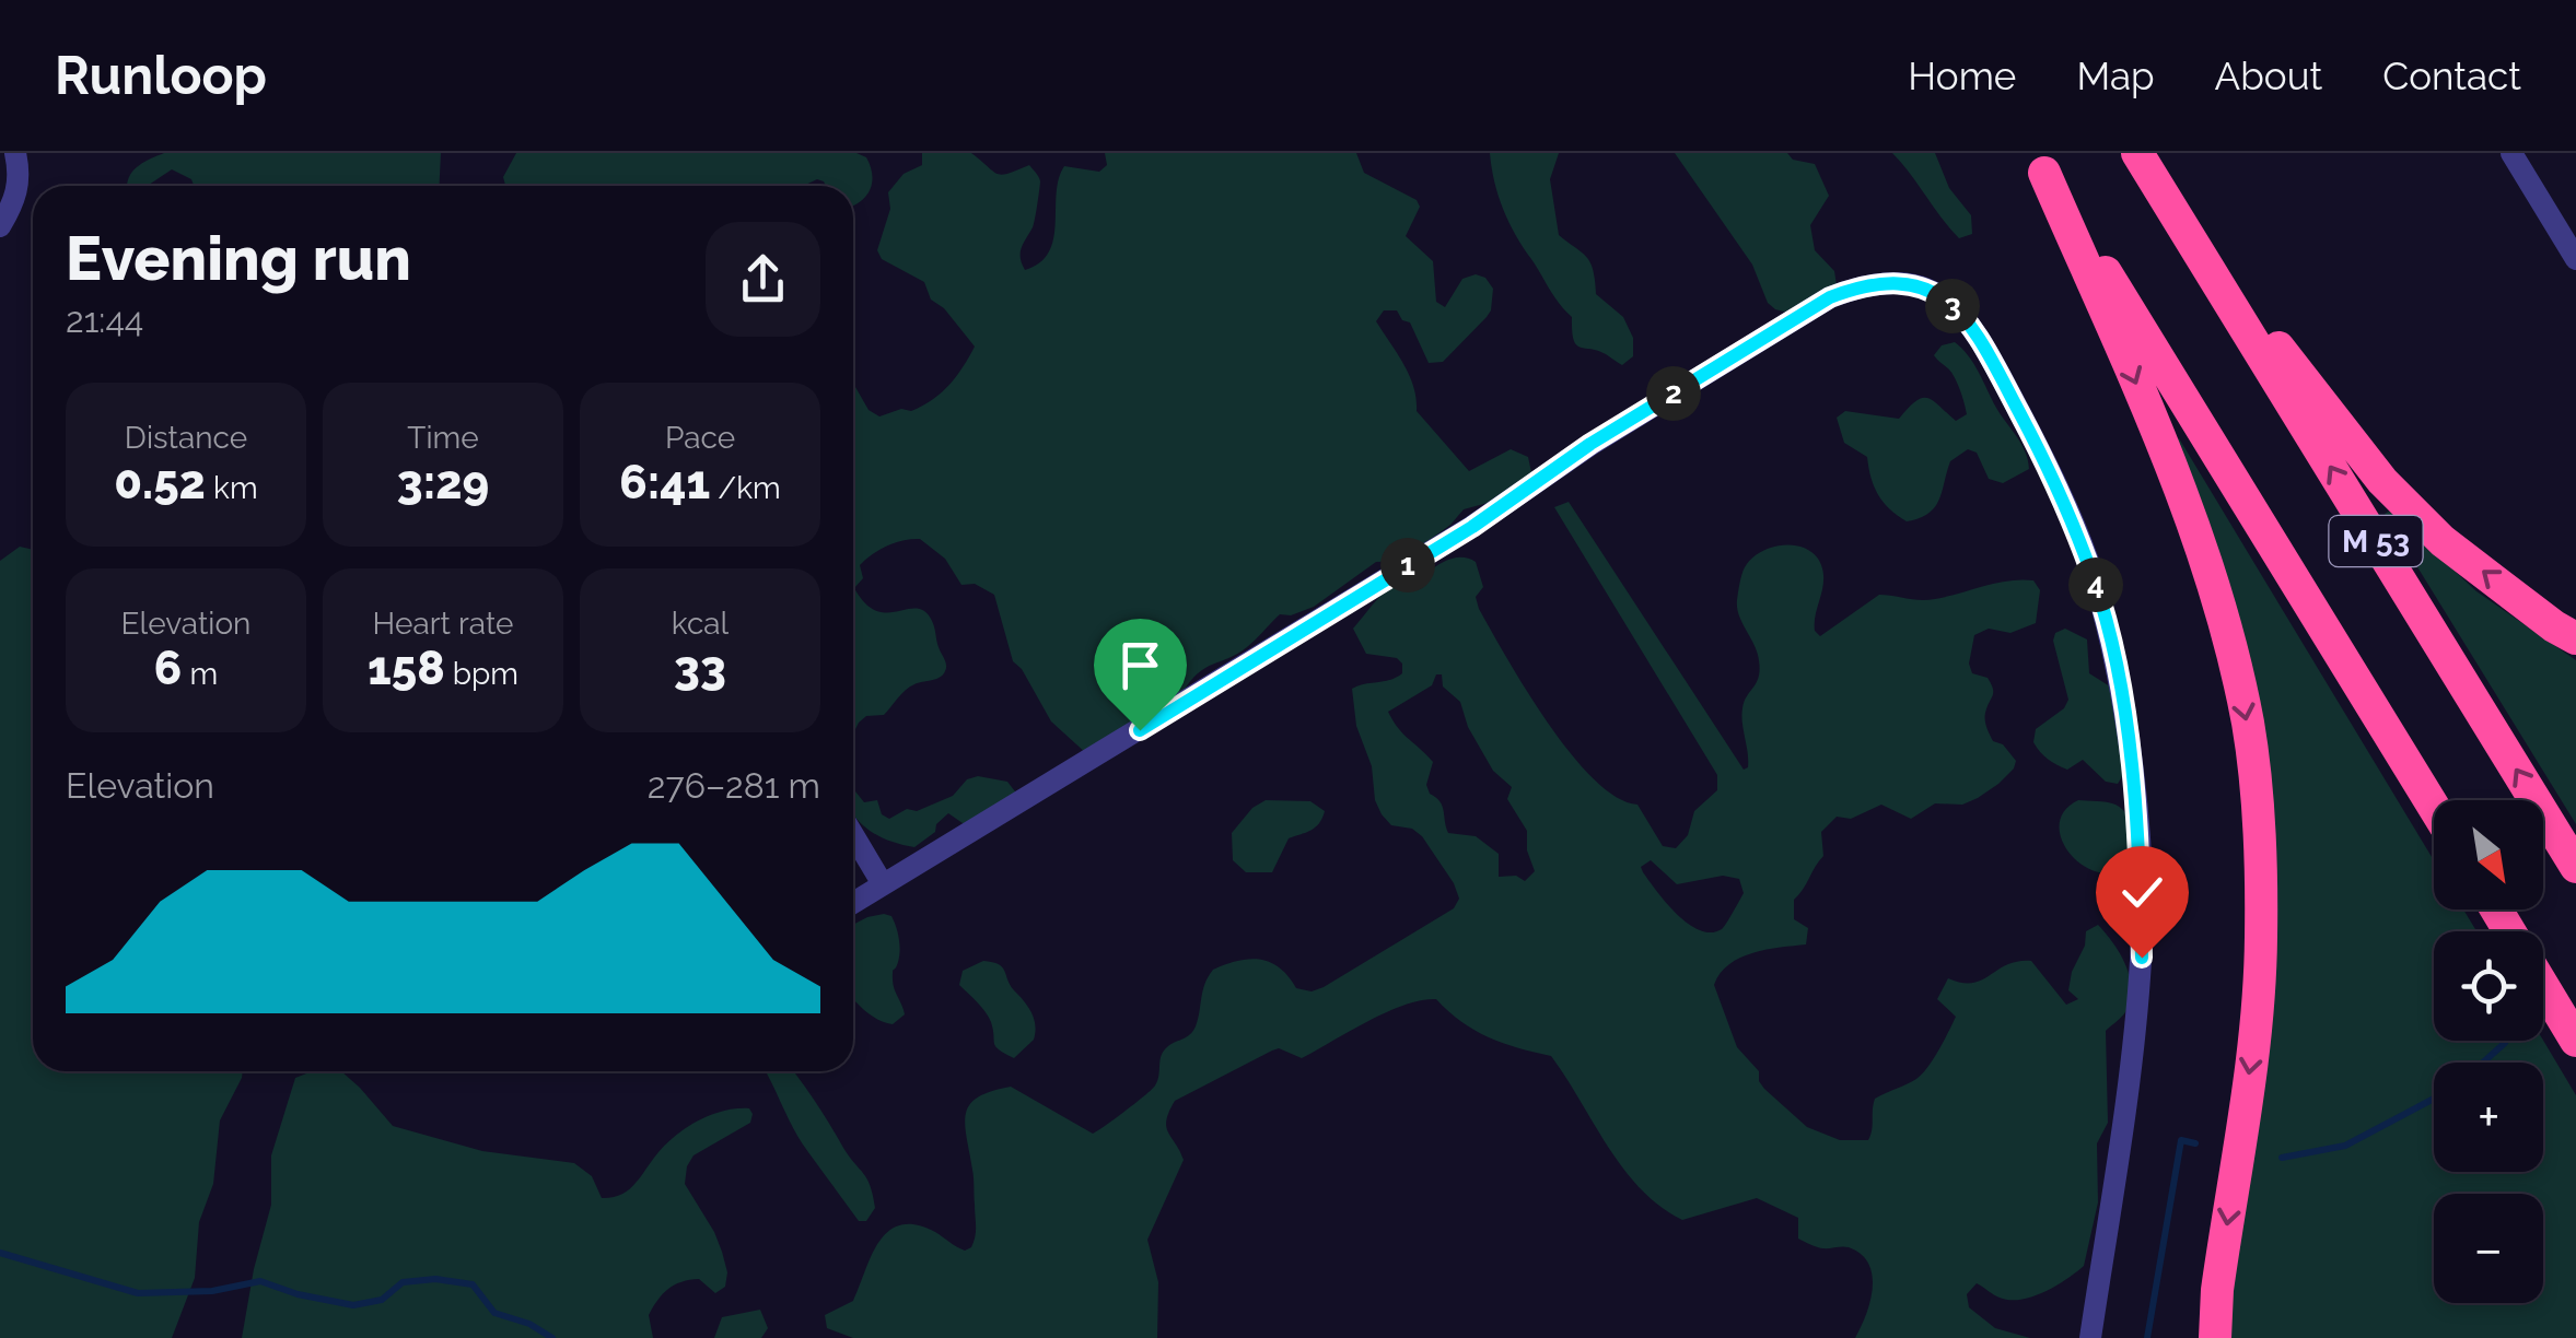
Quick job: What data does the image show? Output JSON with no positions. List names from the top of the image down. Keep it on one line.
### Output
{"streets":{"highway":["M 53"]},"north":"bottom right","page":{"header":"Runloop","nav":["Home","Map","About","Contact"],"heading":["Evening run","21:44"],"pins":["3","2","1","4"],"stats":[["Distance","0.52 km"],["Time","3:29"],["Pace","6:41 /km"],["Elevation","6 m"],["Heart rate","158 bpm"],["kcal","33"]],"chart":["Elevation","276–281 m"],"map_buttons":["+","−"]}}
